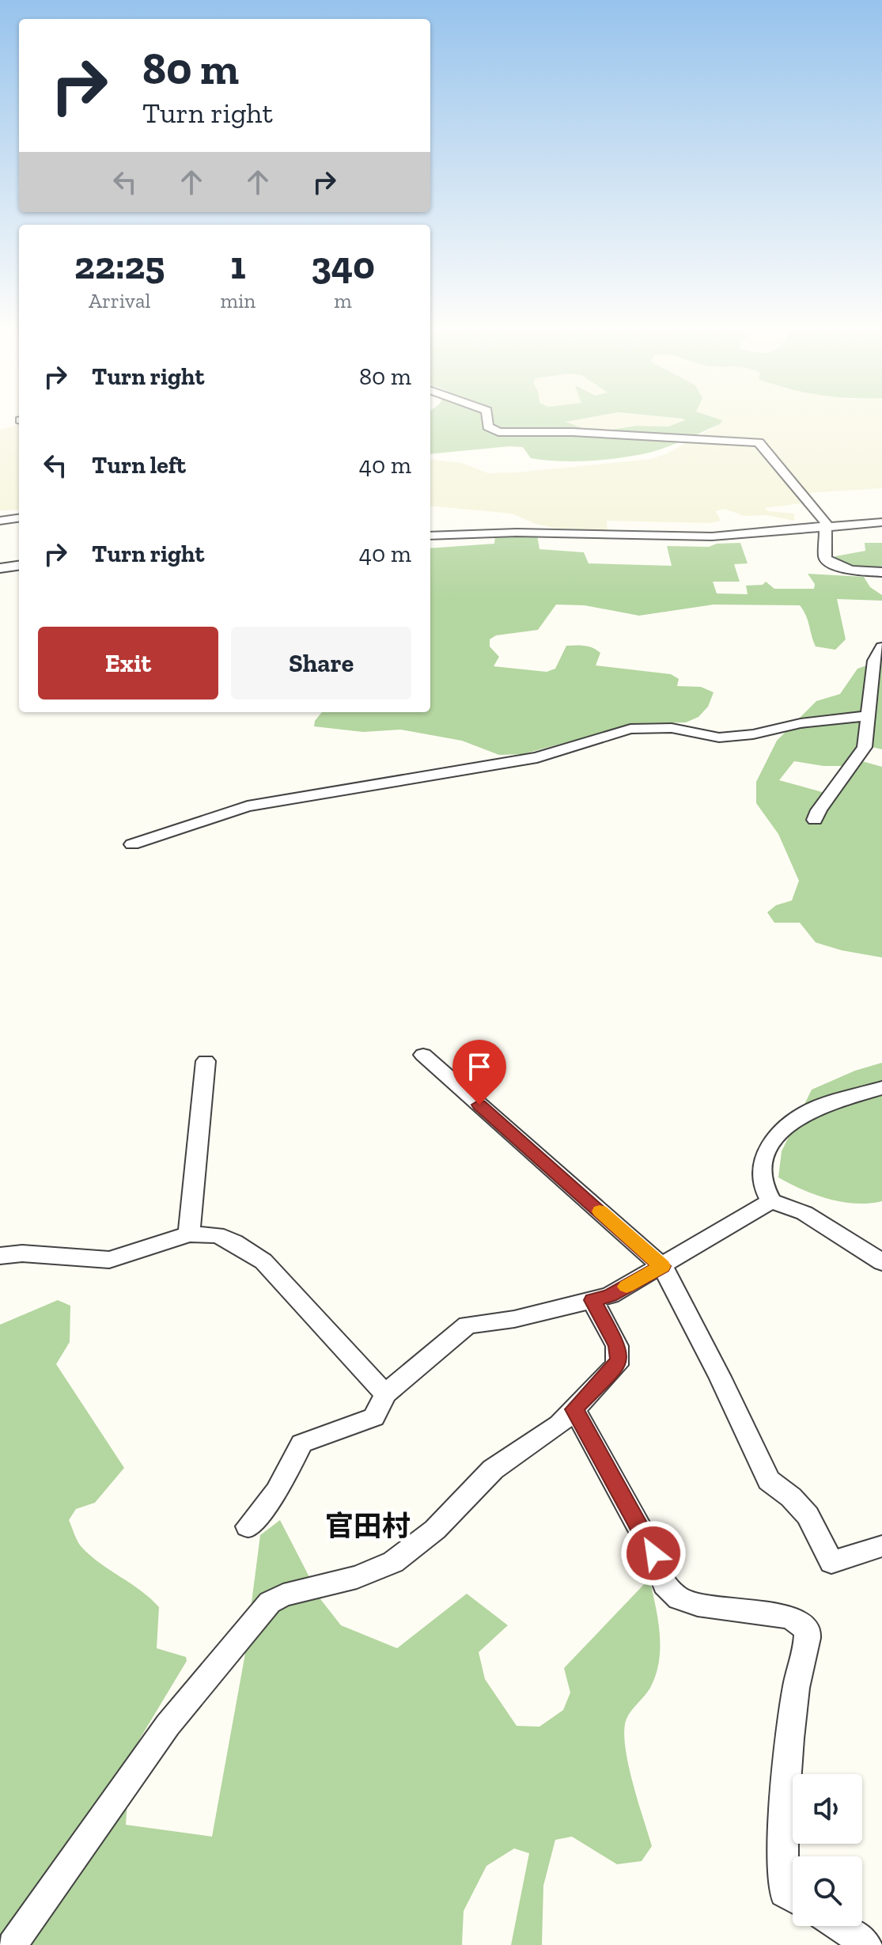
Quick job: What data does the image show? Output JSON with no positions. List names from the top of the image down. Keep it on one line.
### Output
{"districts":["官田村"],"page":{"turn":["80 m","Turn right"],"eta":["22:25","Arrival","1","min","340","m"],"list":[{"name":"Turn right","value":"80 m"},{"name":"Turn left","value":"40 m"},{"name":"Turn right","value":"40 m"}],"buttons":["Exit","Share"]}}
